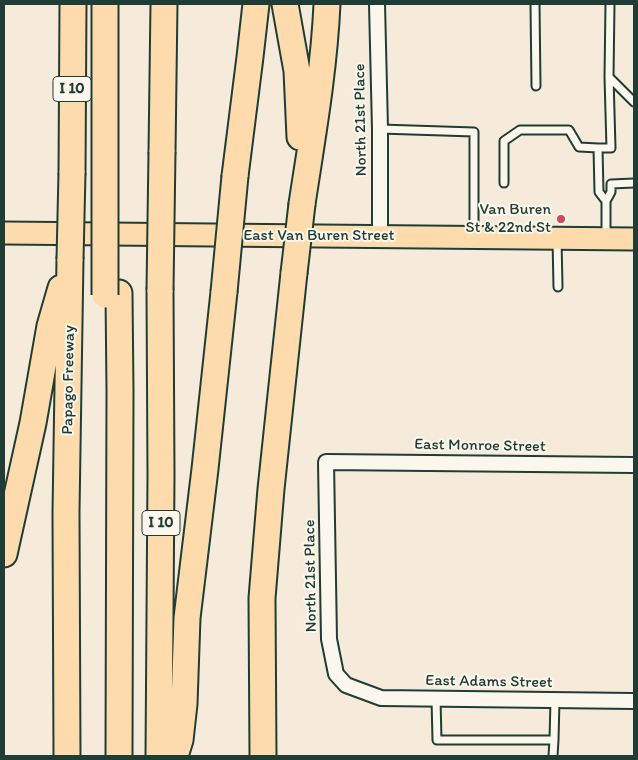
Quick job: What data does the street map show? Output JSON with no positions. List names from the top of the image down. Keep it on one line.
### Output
{"streets":{"highway":["I 10","Papago Freeway"],"main road":["East Van Buren Street"],"street":["North 21st Place","East Monroe Street","East Adams Street"]},"crossings":[["I 10","Papago Freeway"],["North 21st Place","East Van Buren Street"],["North 21st Place","East Monroe Street"],["North 21st Place","East Adams Street"]],"places":["Van Buren St & 22nd St"]}
